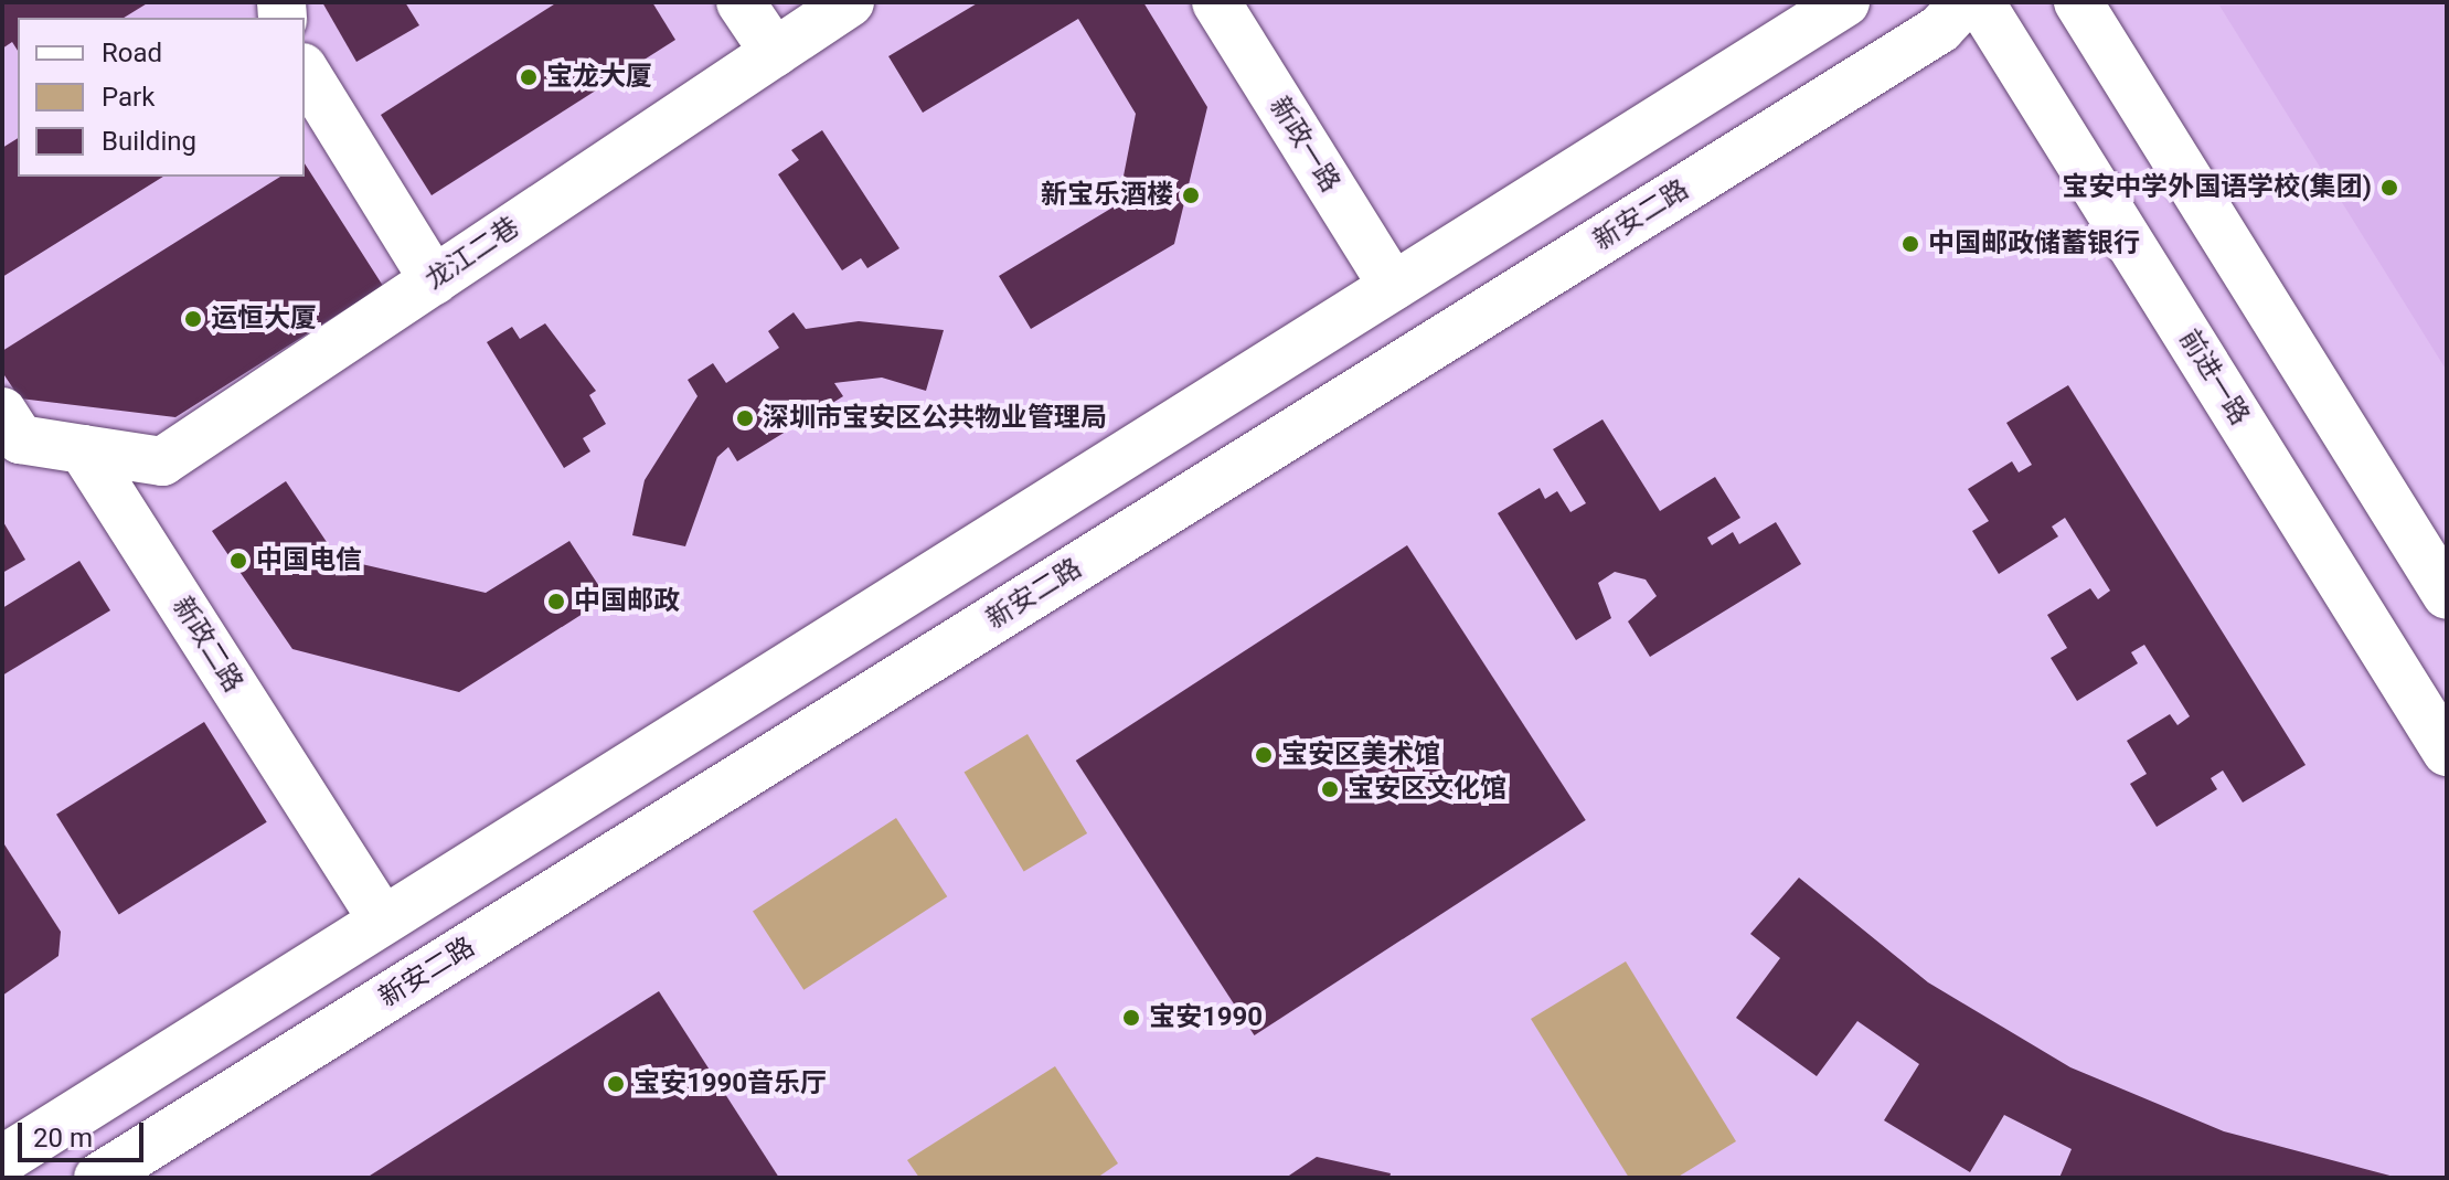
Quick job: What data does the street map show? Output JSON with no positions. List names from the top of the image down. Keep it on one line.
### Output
{"streets":{"main road":["新政一路","新安二路","龙江二巷","前进一路","新政二路"]},"crossings":[["龙江二巷","新政二路"]],"places":["宝龙大厦","宝安中学外国语学校(集团)","新宝乐酒楼","中国邮政储蓄银行","运恒大厦","深圳市宝安区公共物业管理局","中国电信","中国邮政","宝安区美术馆","宝安区文化馆","宝安1990","宝安1990音乐厅"],"legend":["Road","Park","Building"],"scale_bar":"20 m"}
